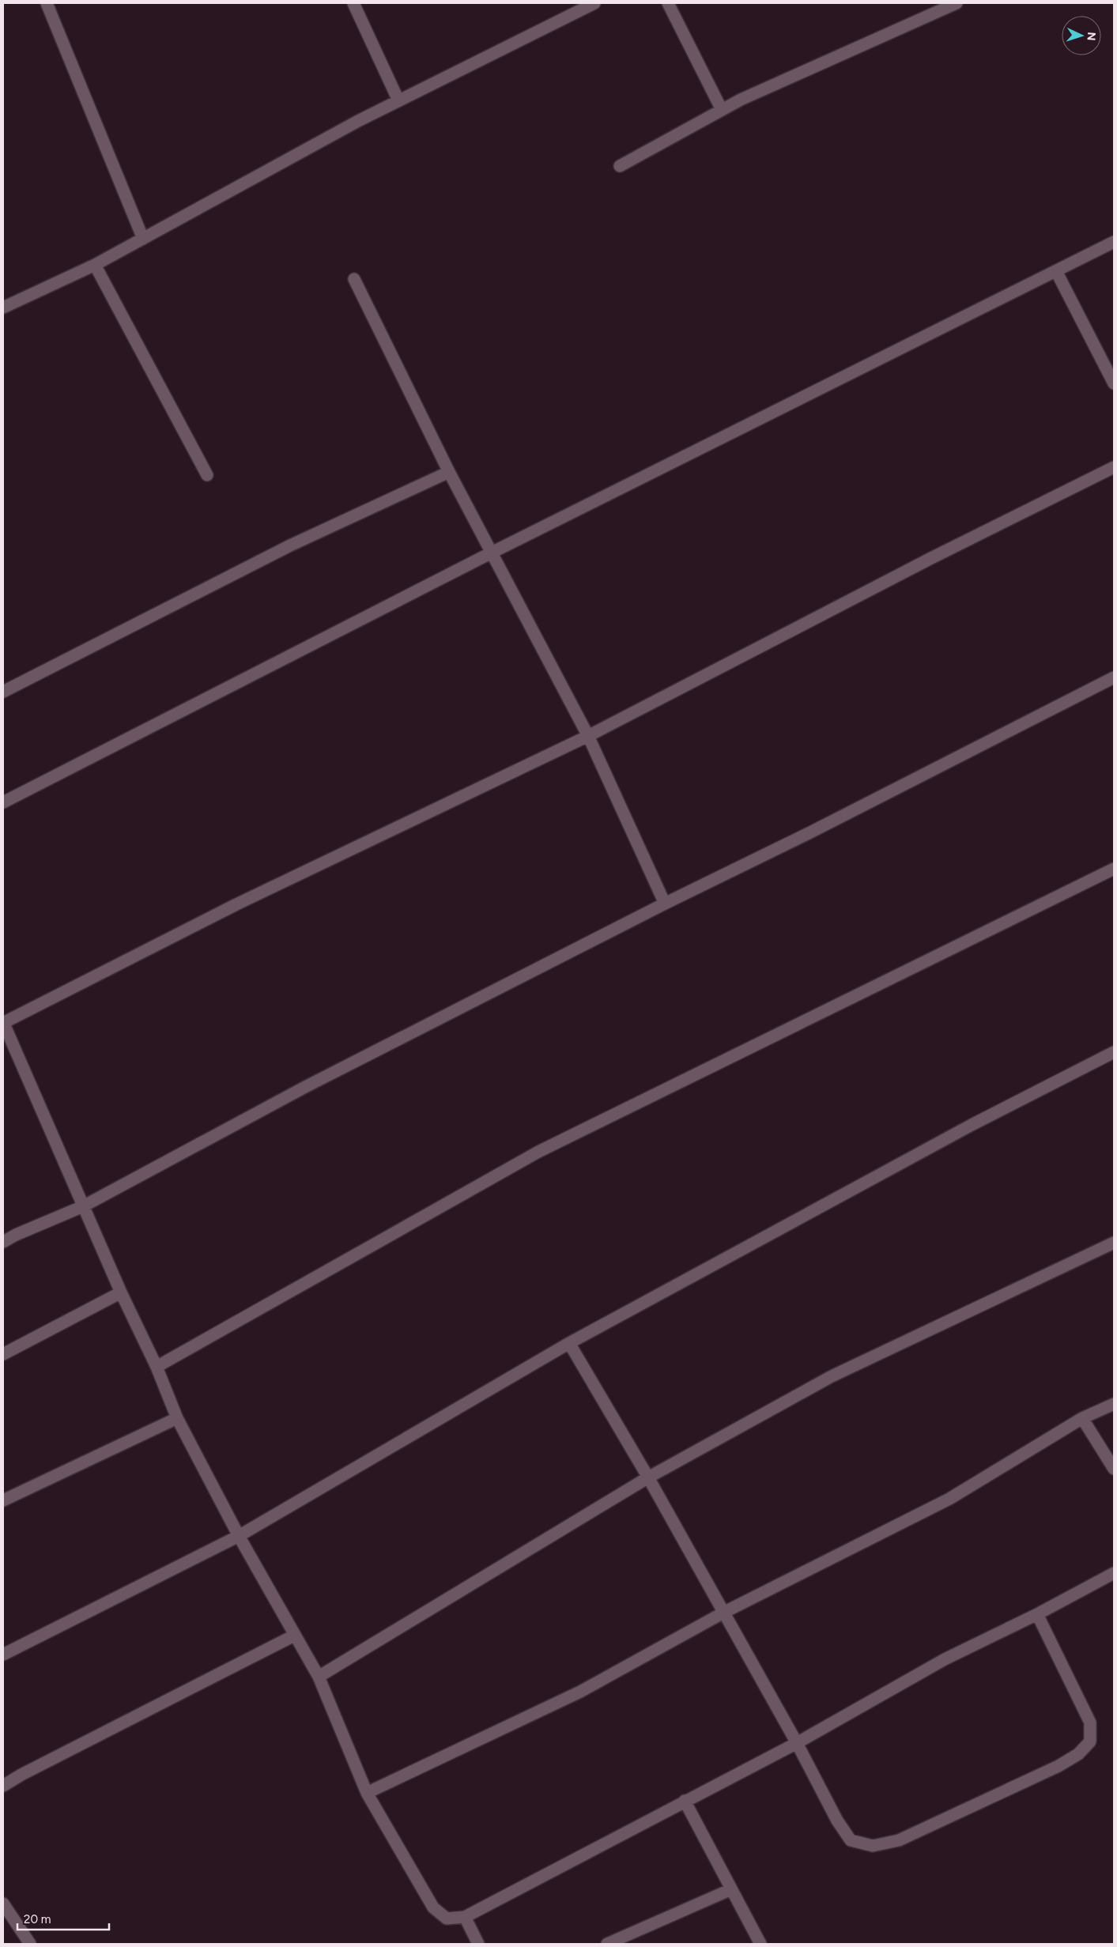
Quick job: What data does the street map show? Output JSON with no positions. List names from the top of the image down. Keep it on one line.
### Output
{"scale_bar":"20 m","north":"right"}
